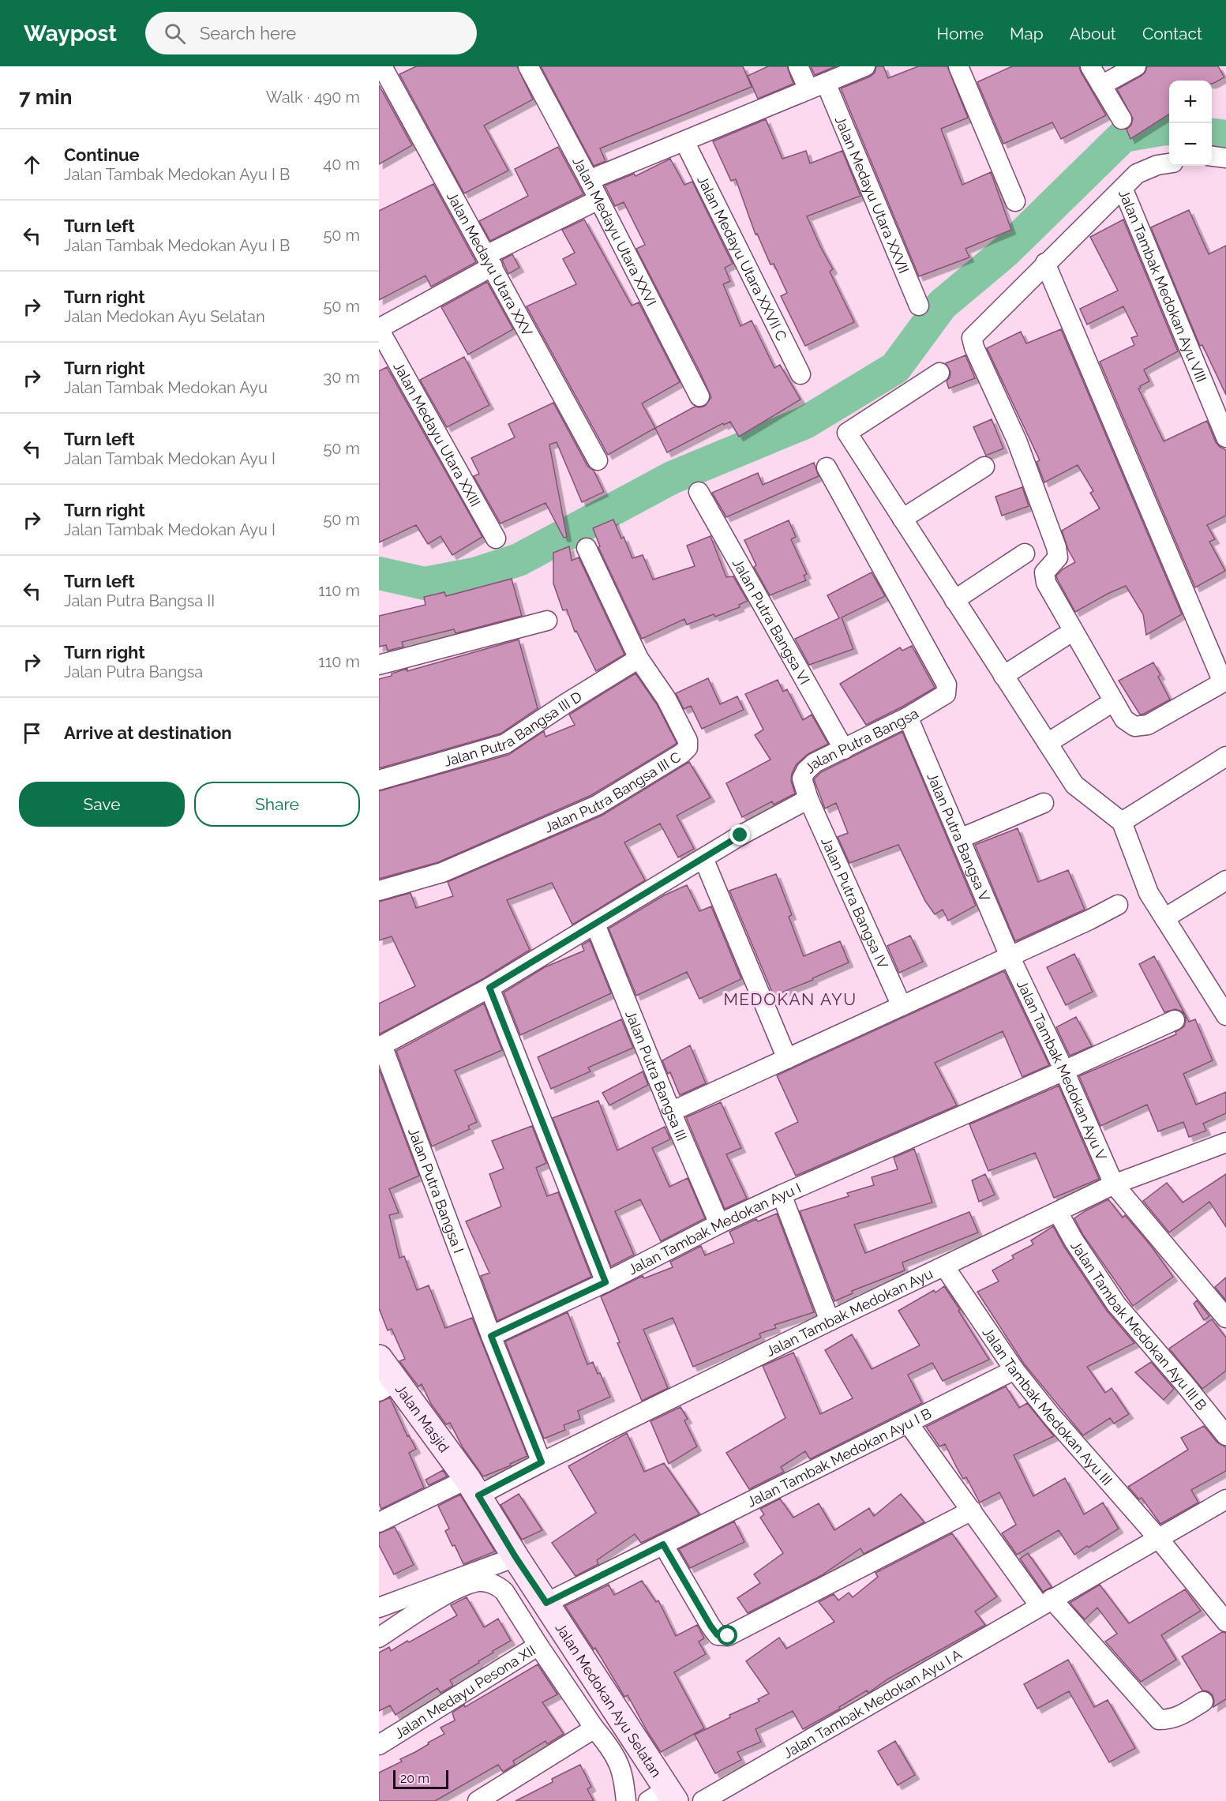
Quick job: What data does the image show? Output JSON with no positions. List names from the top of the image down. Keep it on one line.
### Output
{"streets":{"street":["Jalan Medayu Utara XXVII","Jalan Medayu Utara XXVI","Jalan Medayu Utara XXVII C","Jalan Medayu Utara XXV","Jalan Tambak Medokan Ayu VIII","Jalan Medayu Utara XXIII","Jalan Putra Bangsa VI","Jalan Putra Bangsa III D","Jalan Putra Bangsa","Jalan Putra Bangsa III C","Jalan Putra Bangsa V","Jalan Putra Bangsa IV","Jalan Tambak Medokan Ayu V","Jalan Putra Bangsa III","Jalan Putra Bangsa I","Jalan Tambak Medokan Ayu I","Jalan Tambak Medokan Ayu","Jalan Tambak Medokan Ayu III B","Jalan Tambak Medokan Ayu III","Jalan Masjid","Jalan Tambak Medokan Ayu I B","Jalan Medayu Pesona XII","Jalan Medokan Ayu Selatan","Jalan Tambak Medokan Ayu I A"]},"crossings":[["Jalan Putra Bangsa VI","Jalan Putra Bangsa"],["Jalan Putra Bangsa III D","Jalan Putra Bangsa III C"],["Jalan Putra Bangsa","Jalan Putra Bangsa V"],["Jalan Putra Bangsa","Jalan Putra Bangsa IV"],["Jalan Putra Bangsa","Jalan Putra Bangsa III"],["Jalan Putra Bangsa","Jalan Putra Bangsa I"],["Jalan Putra Bangsa V","Jalan Tambak Medokan Ayu V"],["Jalan Tambak Medokan Ayu V","Jalan Tambak Medokan Ayu I"],["Jalan Tambak Medokan Ayu V","Jalan Tambak Medokan Ayu"],["Jalan Putra Bangsa III","Jalan Tambak Medokan Ayu I"],["Jalan Putra Bangsa I","Jalan Tambak Medokan Ayu I"],["Jalan Tambak Medokan Ayu","Jalan Tambak Medokan Ayu III B"],["Jalan Tambak Medokan Ayu","Jalan Tambak Medokan Ayu III"],["Jalan Tambak Medokan Ayu","Jalan Masjid"],["Jalan Tambak Medokan Ayu","Jalan Medokan Ayu Selatan"],["Jalan Tambak Medokan Ayu III","Jalan Tambak Medokan Ayu I B"],["Jalan Tambak Medokan Ayu III","Jalan Tambak Medokan Ayu I A"],["Jalan Masjid","Jalan Medokan Ayu Selatan"],["Jalan Tambak Medokan Ayu I B","Jalan Medokan Ayu Selatan"]],"districts":["MEDOKAN AYU"],"scale_bar":"20 m","page":{"header":"Waypost","search":"Search here","nav":["Home","Map","About","Contact"],"heading":["7 min","Walk · 490 m"],"map_buttons":["+","−"],"list":[["Continue","Jalan Tambak Medokan Ayu I B","40 m"],["Turn left","Jalan Tambak Medokan Ayu I B","50 m"],["Turn right","Jalan Medokan Ayu Selatan","50 m"],["Turn right","Jalan Tambak Medokan Ayu","30 m"],["Turn left","Jalan Tambak Medokan Ayu I","50 m"],["Turn right","Jalan Tambak Medokan Ayu I","50 m"],["Turn left","Jalan Putra Bangsa II","110 m"],["Turn right","Jalan Putra Bangsa","110 m"],"Arrive at destination"],"buttons":["Save","Share"],"scale":"20 m"}}
